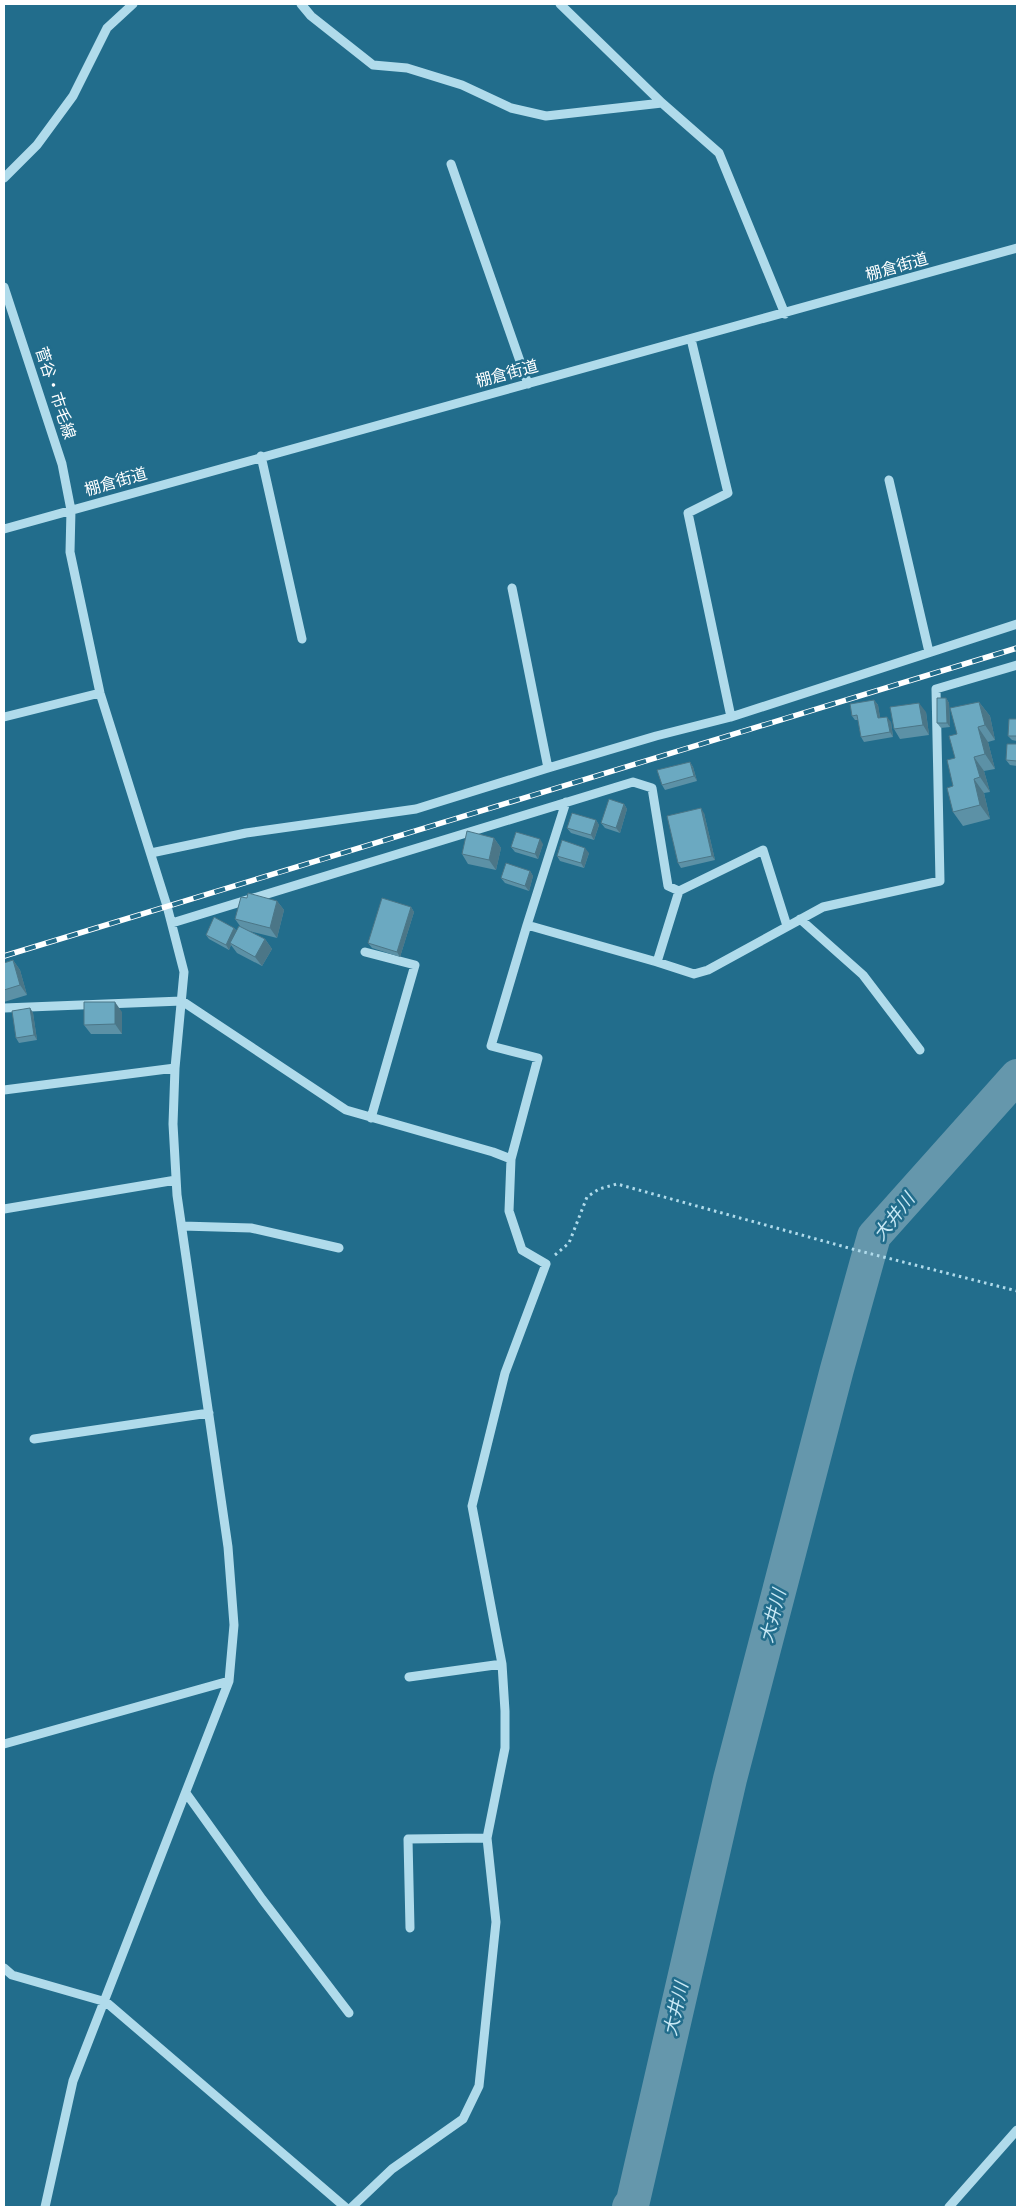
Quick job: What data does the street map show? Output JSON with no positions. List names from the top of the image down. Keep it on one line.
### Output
{"streets":{"street":["棚倉街道","菅谷・市毛線"]},"crossings":[["棚倉街道","菅谷・市毛線"]],"water":["大井川"]}
